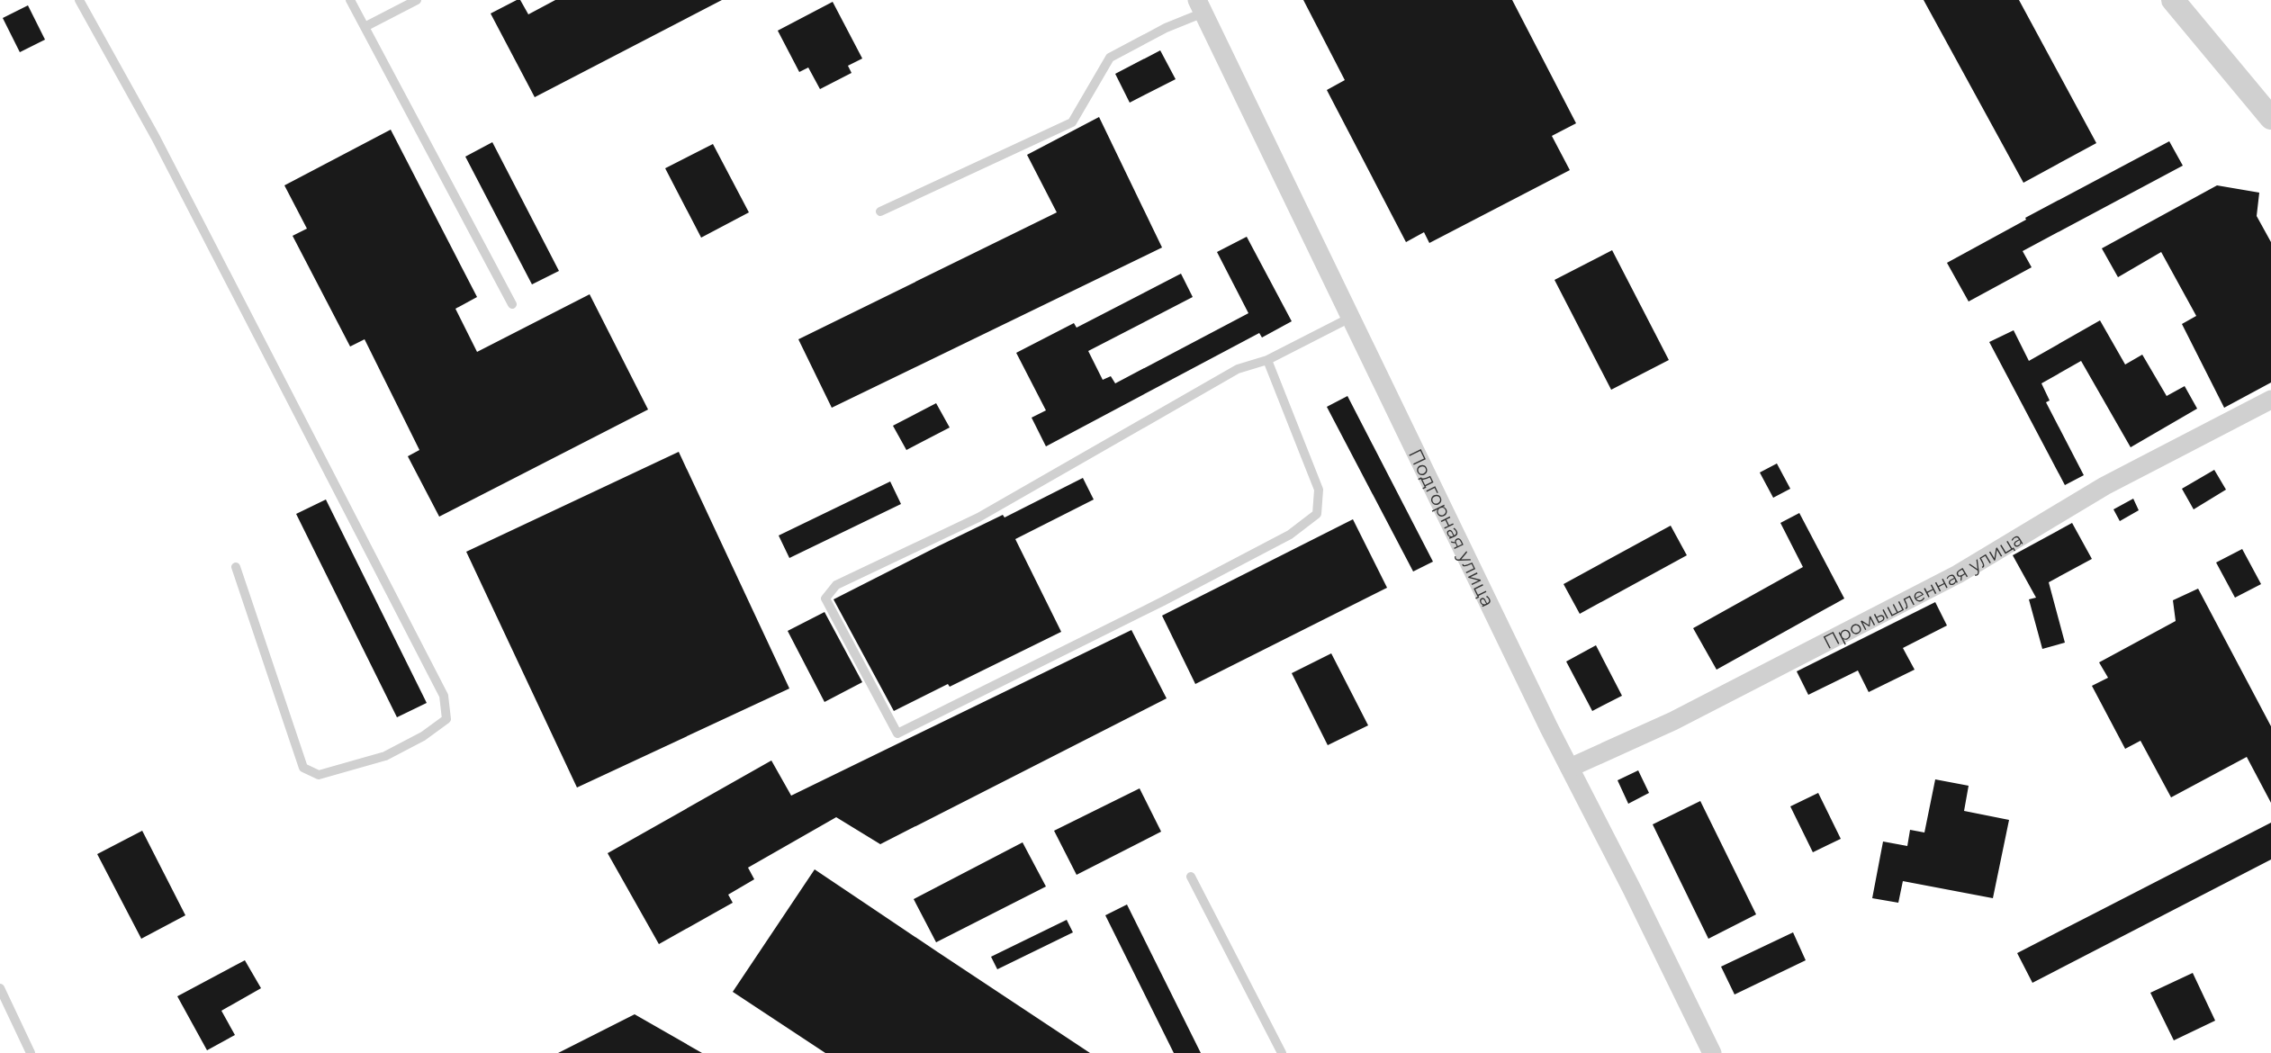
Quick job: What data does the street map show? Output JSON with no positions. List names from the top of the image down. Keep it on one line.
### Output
{"streets":{"street":["Подгорная улица","Промышленная улица"]},"crossings":[["Подгорная улица","Промышленная улица"]]}
